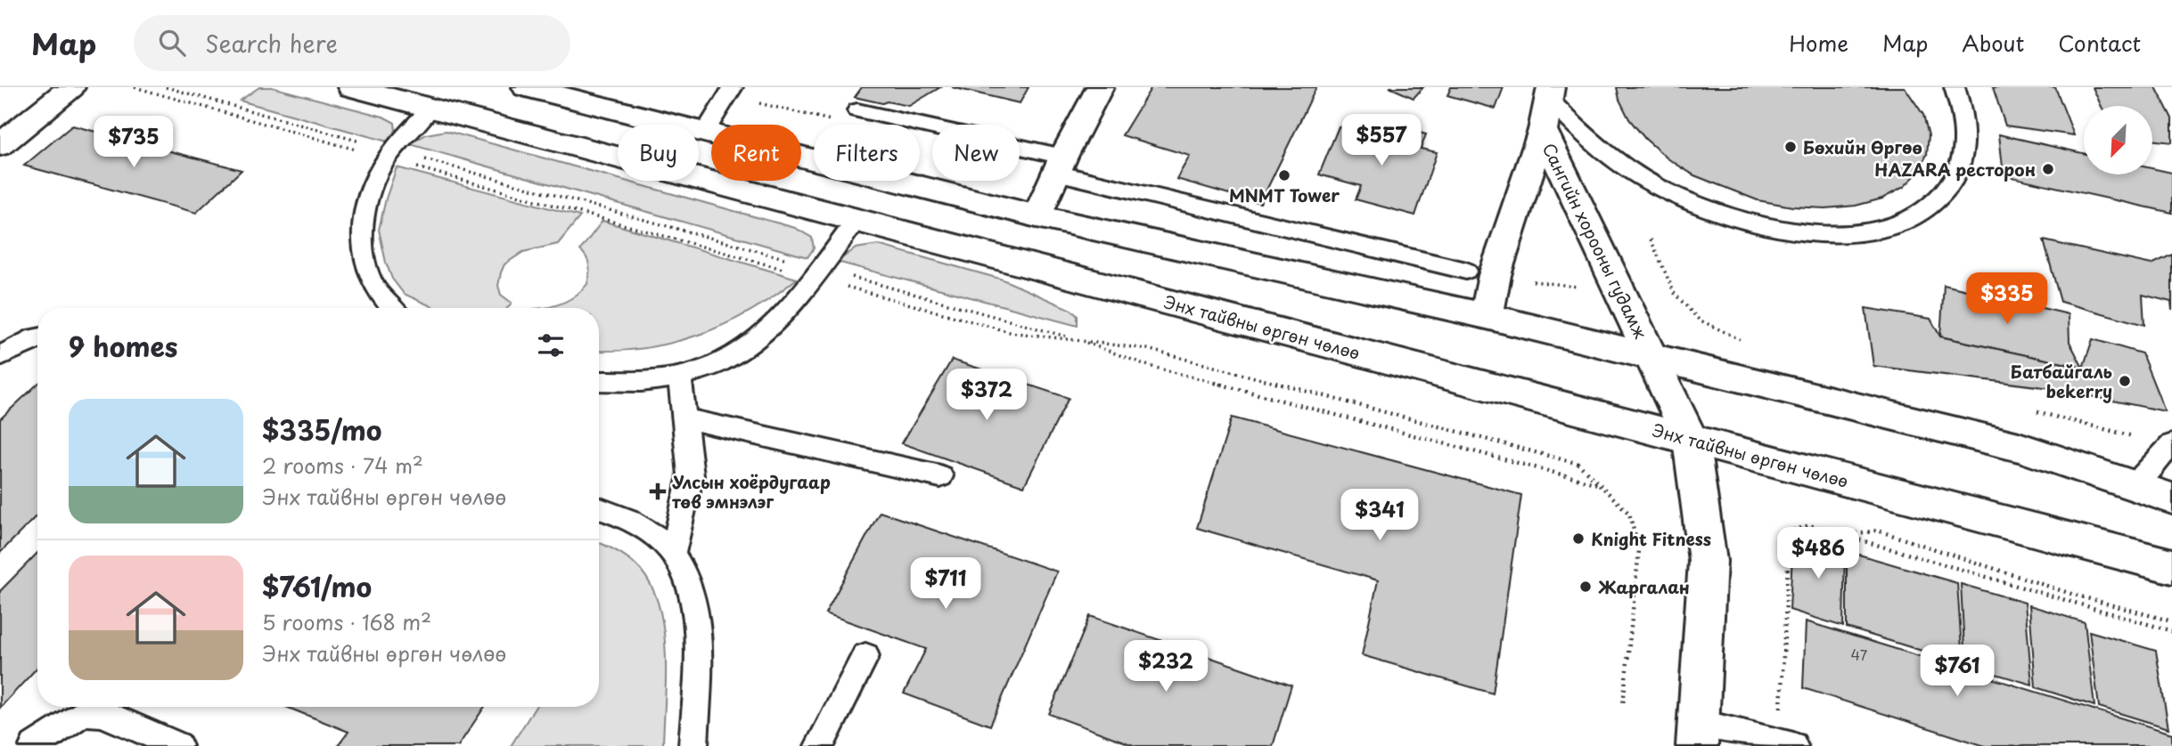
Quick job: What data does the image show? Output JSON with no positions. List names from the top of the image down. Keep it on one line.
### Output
{"streets":{"main road":["Сангийн хорооны гудамж","Энх тайвны өргөн чөлөө"]},"crossings":[["Сангийн хорооны гудамж","Энх тайвны өргөн чөлөө"]],"places":{"other":["Бөхийн Өргөө","HAZARA ресторон","MNMT Tower","Батбайгаль bekerry","Knight Fitness","Жаргалан"],"health":["Улсын хоёрдугаар төв эмнэлэг"]},"house_numbers":["47"],"north":"bottom left","page":{"header":"Map","search":"Search here","nav":["Home","Map","About","Contact"],"price":["$557","$735","$335","$372","$341","$486","$711","$232","$761"],"chip":["Buy","Rent","Filters","New"],"heading":"9 homes","list":[{"name":"$335/mo","note":"2 rooms · 74 m² · Энх тайвны өргөн чөлөө"},{"name":"$761/mo","note":"5 rooms · 168 m² · Энх тайвны өргөн чөлөө"}]}}
